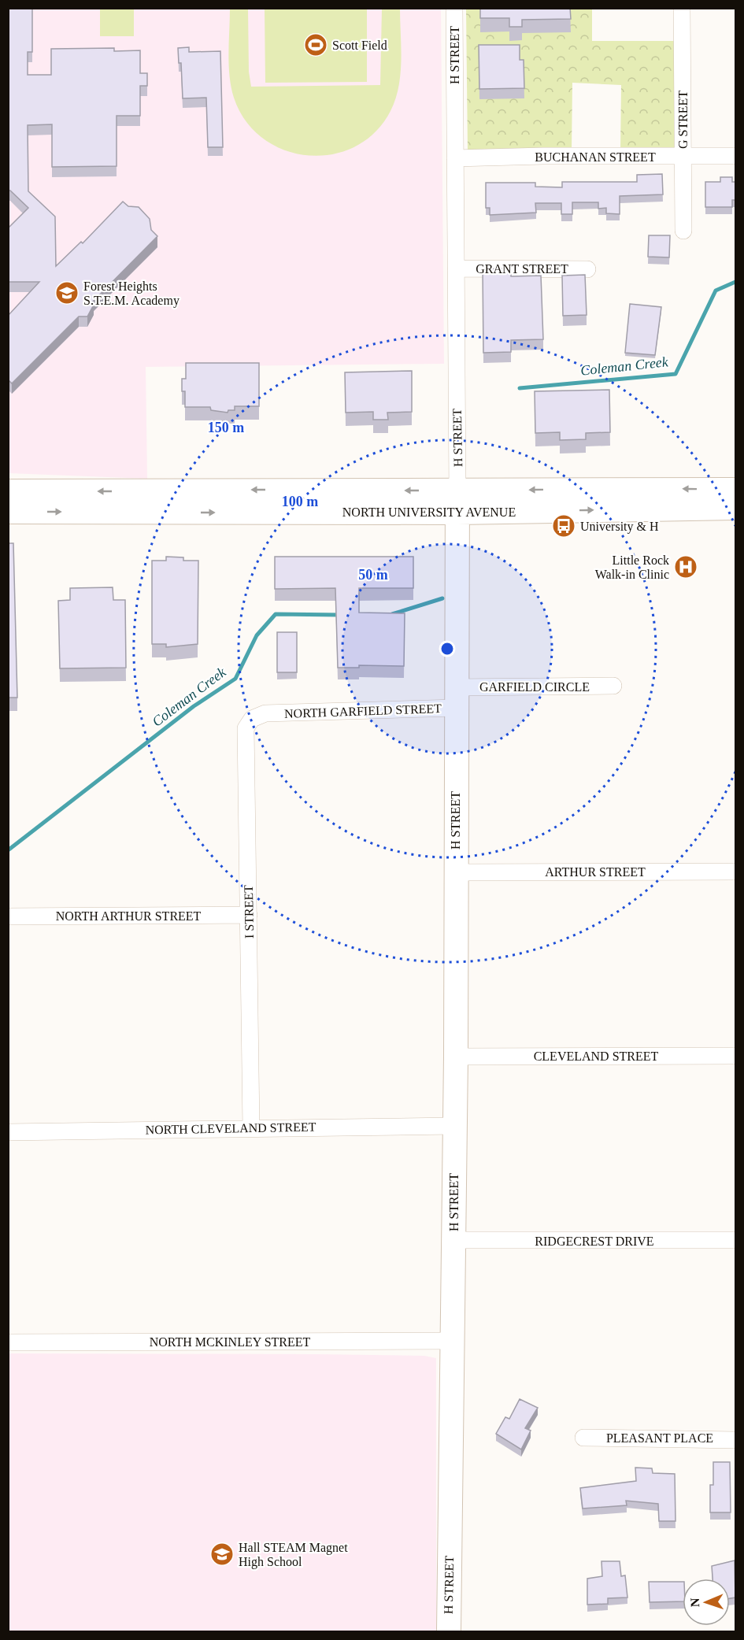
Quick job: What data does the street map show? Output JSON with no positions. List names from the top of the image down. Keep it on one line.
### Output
{"streets":{"main road":["H STREET","NORTH UNIVERSITY AVENUE"],"street":["G STREET","BUCHANAN STREET","GRANT STREET","GARFIELD CIRCLE","NORTH GARFIELD STREET","ARTHUR STREET","I STREET","NORTH ARTHUR STREET","CLEVELAND STREET","NORTH CLEVELAND STREET","RIDGECREST DRIVE","NORTH MCKINLEY STREET","PLEASANT PLACE"]},"crossings":[["H STREET","BUCHANAN STREET"],["H STREET","GRANT STREET"],["H STREET","NORTH UNIVERSITY AVENUE"],["H STREET","GARFIELD CIRCLE"],["H STREET","NORTH GARFIELD STREET"],["H STREET","ARTHUR STREET"],["H STREET","CLEVELAND STREET"],["H STREET","NORTH CLEVELAND STREET"],["H STREET","RIDGECREST DRIVE"],["H STREET","NORTH MCKINLEY STREET"],["G STREET","BUCHANAN STREET"],["GARFIELD CIRCLE","NORTH GARFIELD STREET"],["NORTH GARFIELD STREET","I STREET"],["I STREET","NORTH ARTHUR STREET"],["I STREET","NORTH CLEVELAND STREET"]],"water":["Coleman Creek"],"places":{"sports":["Scott Field"],"school or university":["Forest Heights S.T.E.M. Academy","Hall STEAM Magnet High School"],"bus stop":["University & H"],"hospital":["Little Rock Walk-in Clinic"]},"north":"left","rings":["150 m","100 m","50 m"]}
